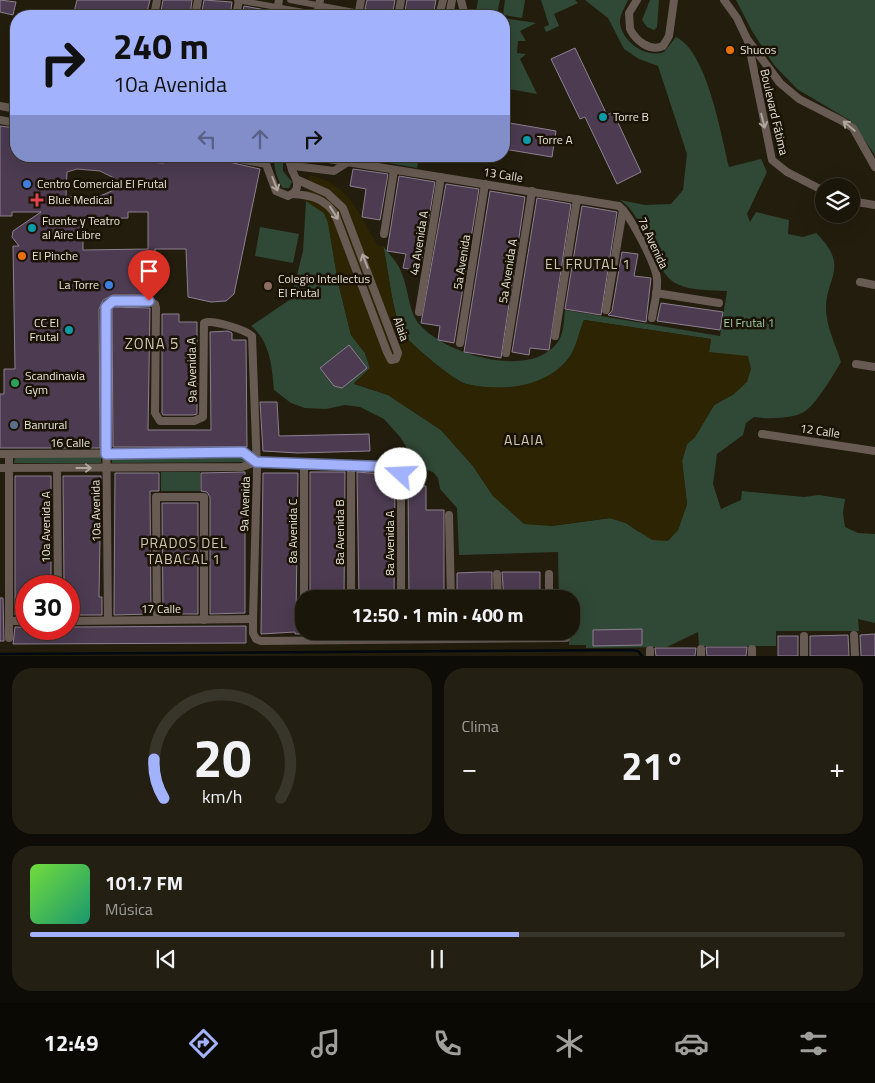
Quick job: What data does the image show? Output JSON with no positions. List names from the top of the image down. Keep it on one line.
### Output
{"streets":{"street":["Boulevard Fátima","13 Calle","4a Avenida A","7a Avenida","5a Avenida","5a Avenida A","Alaia","9a Avenida A","12 Calle","16 Calle","9a Avenida","10a Avenida","10a Avenida A","8a Avenida C","8a Avenida B","8a Avenida A","17 Calle"]},"crossings":[["13 Calle","4a Avenida A"],["13 Calle","7a Avenida"],["13 Calle","5a Avenida"],["13 Calle","5a Avenida A"],["9a Avenida A","9a Avenida"],["9a Avenida A","10a Avenida"],["16 Calle","9a Avenida"],["16 Calle","10a Avenida"],["16 Calle","10a Avenida A"],["16 Calle","8a Avenida C"],["16 Calle","8a Avenida B"],["16 Calle","8a Avenida A"],["9a Avenida","17 Calle"],["10a Avenida","17 Calle"]],"districts":["EL FRUTAL 1","ZONA 5","ALAIA","PRADOS DEL TABACAL 1"],"parks":["El Frutal 1"],"places":{"other":["Shucos","Torre B","Torre A","Centro Comercial El Frutal","Fuente y Teatro al Aire Libre","El Pinche","La Torre","Colegio Intellectus El Frutal","CC El Frutal","Scandinavia Gym","Banrural"],"health":["Blue Medical"]},"page":{"turn":["240 m","10a Avenida"],"limit":"30","trip":"12:50 · 1 min · 400 m","tile":"Clima","heat":["−","21°","+"],"song":["101.7 FM","Música"],"tabs":"12:49","gauge":["20","km/h"]}}
